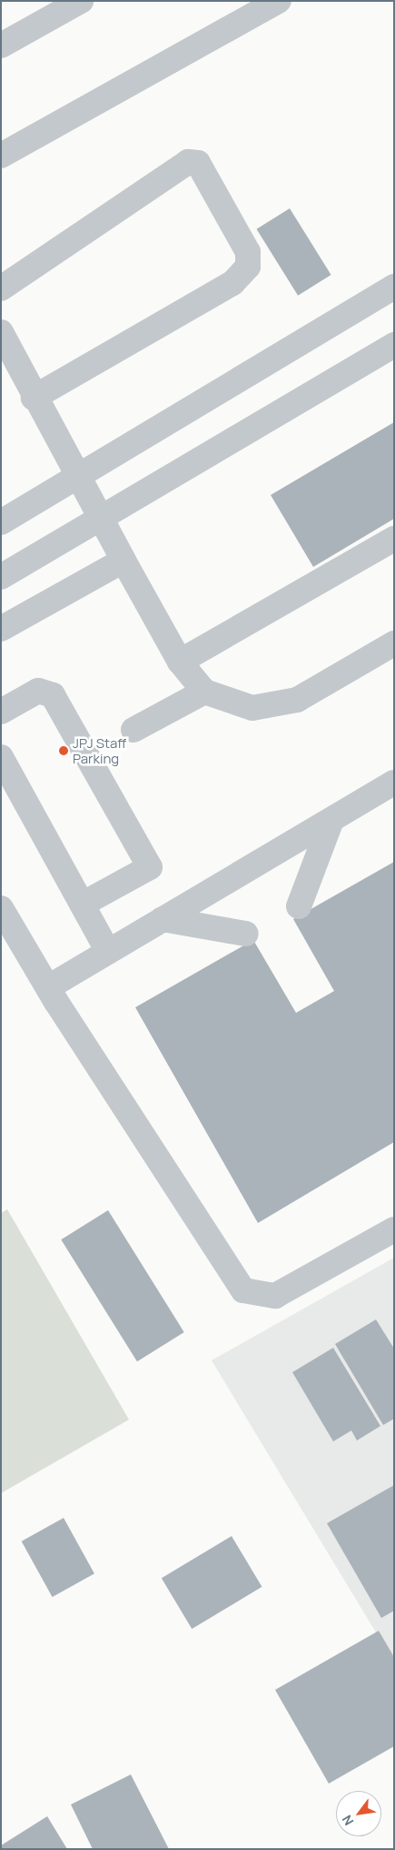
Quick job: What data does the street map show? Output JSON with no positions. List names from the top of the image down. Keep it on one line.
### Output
{"places":["JPJ Staff Parking"],"north":"bottom left"}
